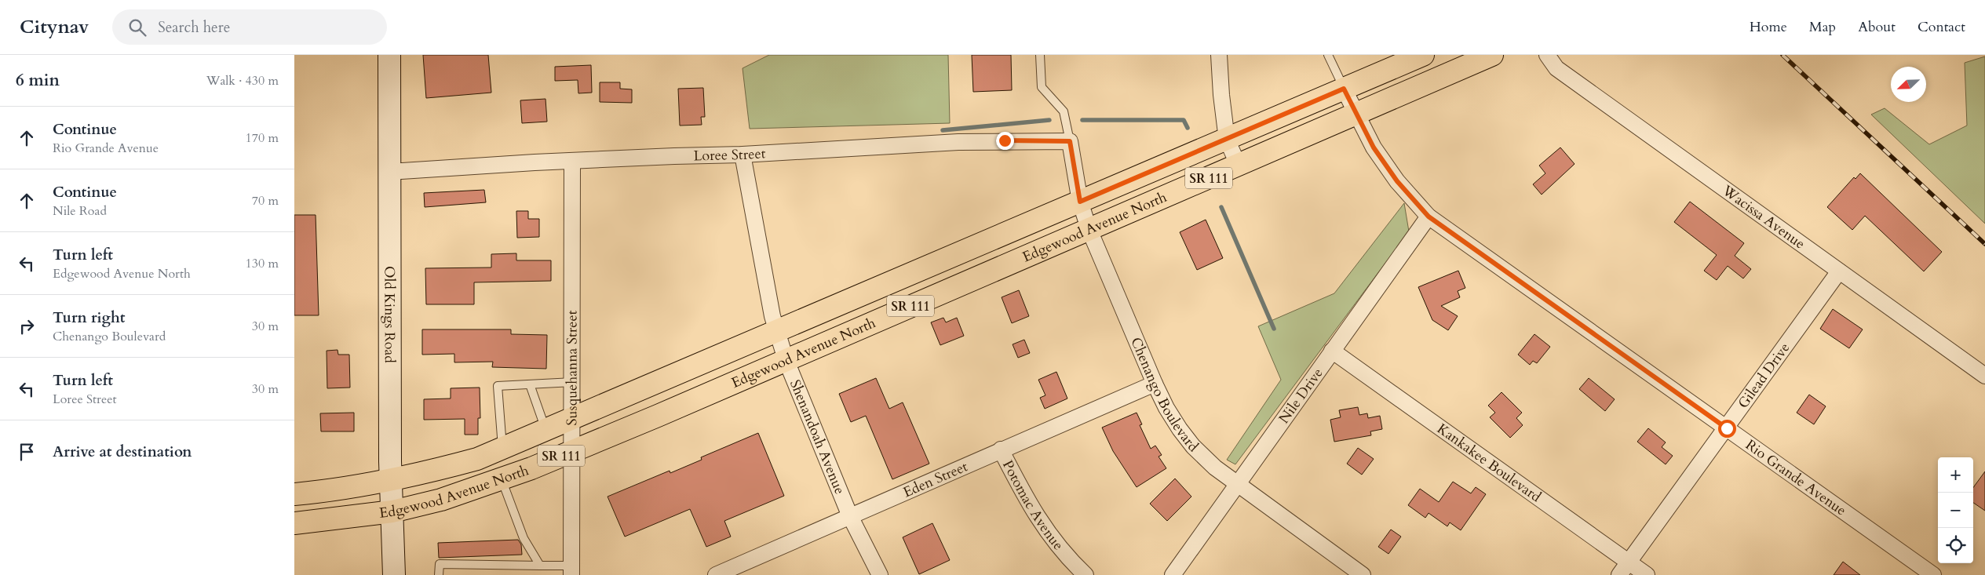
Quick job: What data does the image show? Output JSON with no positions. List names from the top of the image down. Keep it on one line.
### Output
{"streets":{"main road":["SR 111","Edgewood Avenue North"],"street":["Loree Street","Wacissa Avenue","Old Kings Road","Susquehanna Street","Gilead Drive","Chenango Boulevard","Nile Drive","Shenandoah Avenue","Kankakee Boulevard","Rio Grande Avenue","Eden Street","Potomac Avenue"]},"crossings":[["Loree Street","Old Kings Road"],["Loree Street","Susquehanna Street"],["Loree Street","Chenango Boulevard"],["Loree Street","Shenandoah Avenue"],["Wacissa Avenue","Gilead Drive"],["Edgewood Avenue North","Old Kings Road"],["Edgewood Avenue North","Susquehanna Street"],["Edgewood Avenue North","Chenango Boulevard"],["Edgewood Avenue North","Shenandoah Avenue"],["Edgewood Avenue North","Rio Grande Avenue"],["Gilead Drive","Kankakee Boulevard"],["Gilead Drive","Rio Grande Avenue"],["Chenango Boulevard","Nile Drive"],["Chenango Boulevard","Eden Street"],["Nile Drive","Kankakee Boulevard"],["Nile Drive","Rio Grande Avenue"],["Shenandoah Avenue","Eden Street"],["Eden Street","Potomac Avenue"]],"north":"bottom left","page":{"header":"Citynav","search":"Search here","nav":["Home","Map","About","Contact"],"heading":["6 min","Walk · 430 m"],"list":[["Continue","Rio Grande Avenue","170 m"],["Continue","Nile Road","70 m"],["Turn left","Edgewood Avenue North","130 m"],["Turn right","Chenango Boulevard","30 m"],["Turn left","Loree Street","30 m"],"Arrive at destination"],"map_buttons":["+","−"]}}
